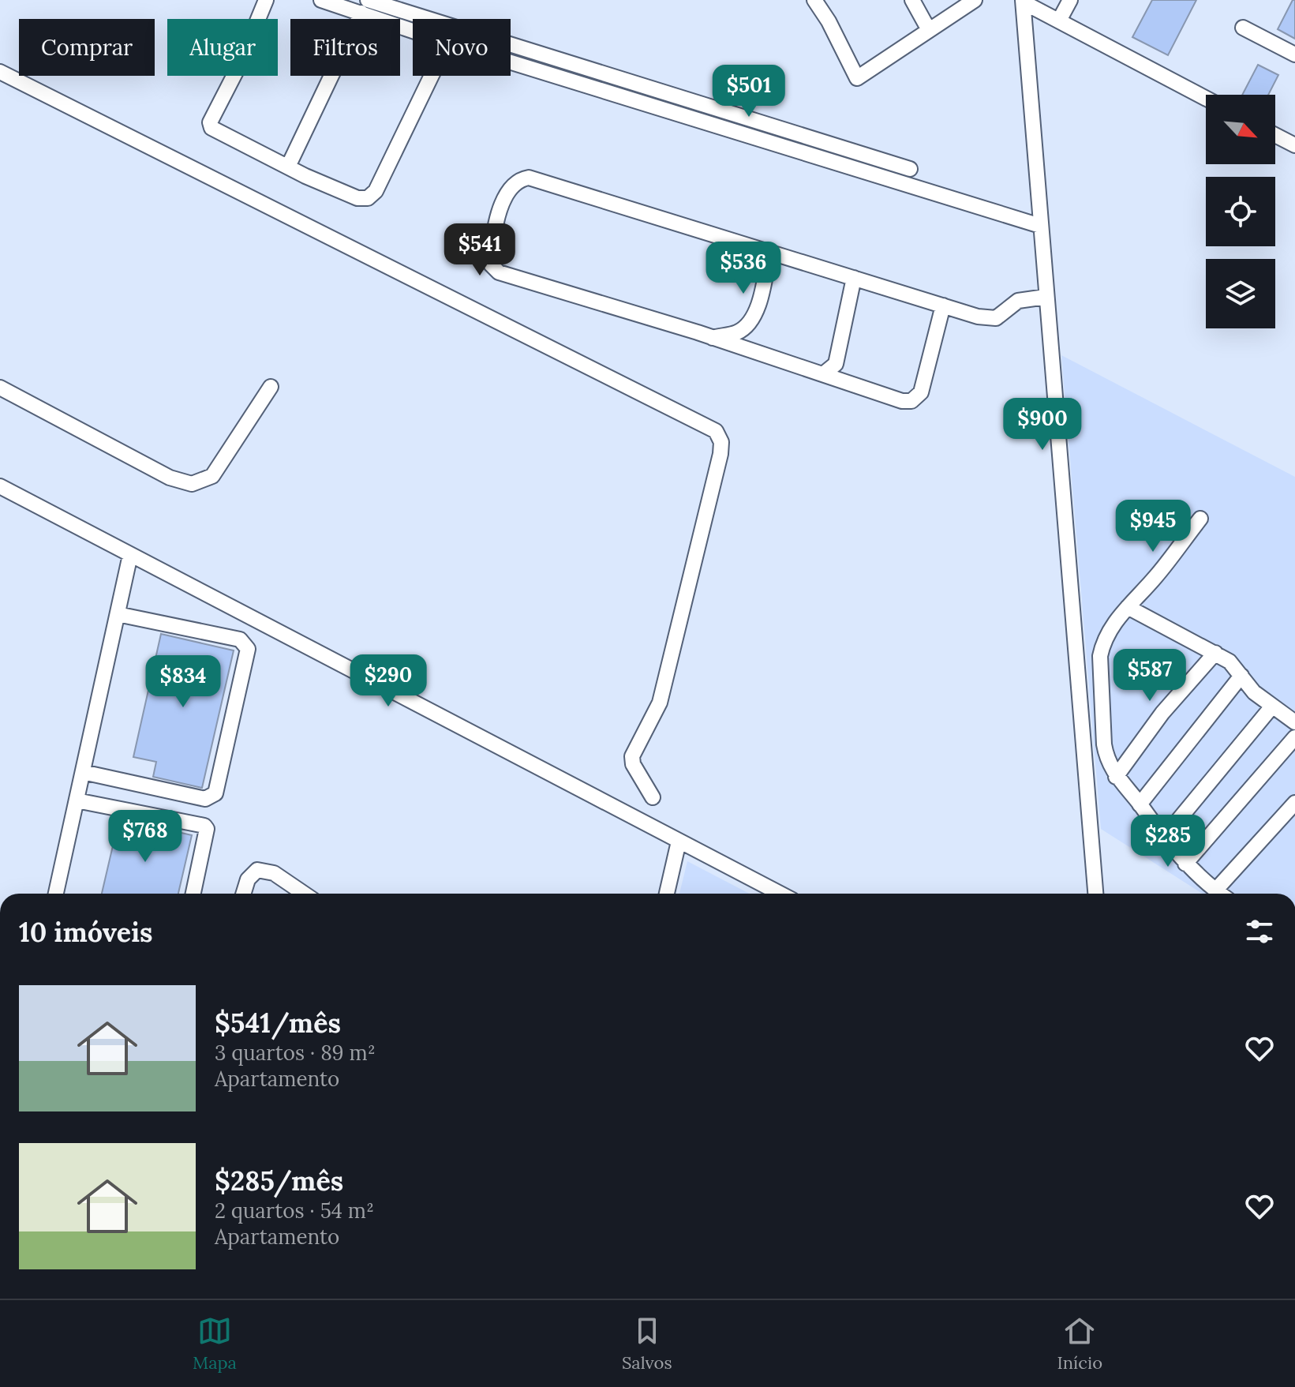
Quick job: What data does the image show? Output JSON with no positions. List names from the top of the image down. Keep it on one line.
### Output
{"north":"bottom right","page":{"chip":["Comprar","Alugar","Filtros","Novo"],"price":["$501","$541","$536","$900","$945","$587","$290","$834","$768","$285"],"heading":"10 imóveis","list":[{"name":"$541/mês","note":"3 quartos · 89 m² · Apartamento"},{"name":"$285/mês","note":"2 quartos · 54 m² · Apartamento"}],"tabs":["Mapa","Salvos","Início"]}}
